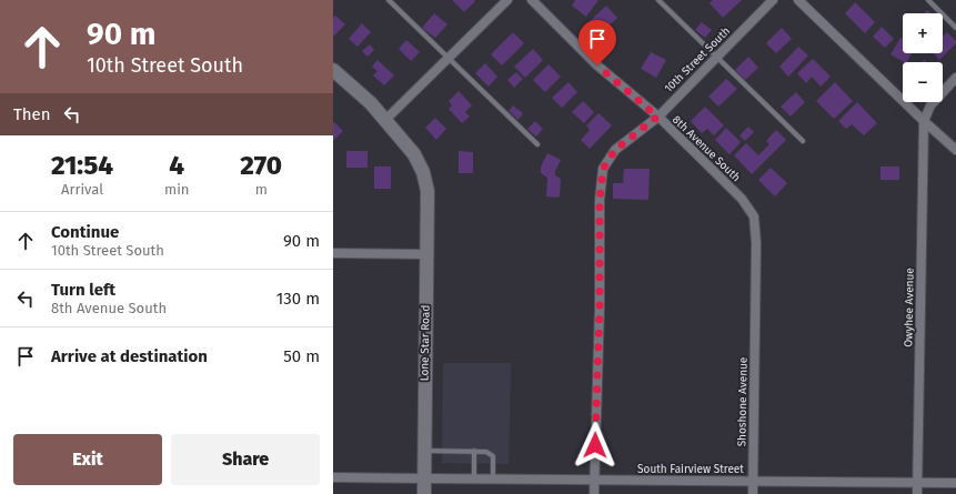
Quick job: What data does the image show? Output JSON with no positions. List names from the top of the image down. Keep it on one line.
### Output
{"streets":{"street":["10th Street South","8th Avenue South","Owyhee Avenue","Lone Star Road","Shoshone Avenue","South Fairview Street"]},"crossings":[["10th Street South","8th Avenue South"],["10th Street South","South Fairview Street"],["8th Avenue South","Shoshone Avenue"],["Owyhee Avenue","South Fairview Street"],["Lone Star Road","South Fairview Street"],["Shoshone Avenue","South Fairview Street"]],"page":{"turn":["90 m","10th Street South"],"map_buttons":["+","−"],"then":"Then","eta":["21:54","Arrival","4","min","270","m"],"list":[{"name":"Continue","note":"10th Street South","value":"90 m"},{"name":"Turn left","note":"8th Avenue South","value":"130 m"},{"name":"Arrive at destination","value":"50 m"}],"buttons":["Exit","Share"]}}
